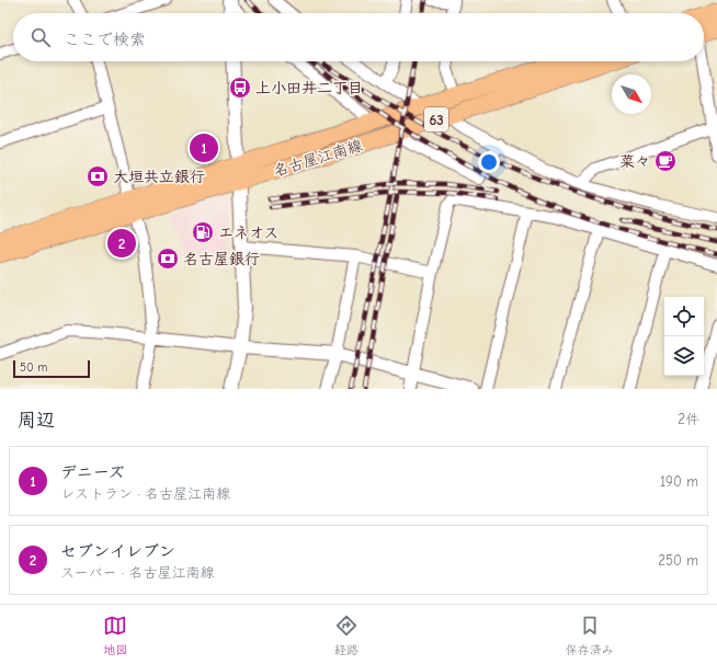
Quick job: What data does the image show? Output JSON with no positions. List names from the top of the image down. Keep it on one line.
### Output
{"streets":{"main road":["63","名古屋江南線"]},"places":{"bus stop":["上小田井二丁目"],"cafe":["菜々"],"bank":["大垣共立銀行","名古屋銀行"],"fuel station":["エネオス"]},"scale_bar":"50 m","north":"bottom right","page":{"search":"ここで検索","pins":["1","2"],"scale":"50 m","heading":["周辺","2件"],"list":[{"mark":"1","name":"デニーズ","note":"レストラン · 名古屋江南線","value":"190 m"},{"mark":"2","name":"セブンイレブン","note":"スーパー · 名古屋江南線","value":"250 m"}],"nav":["地図","経路","保存済み"]}}
